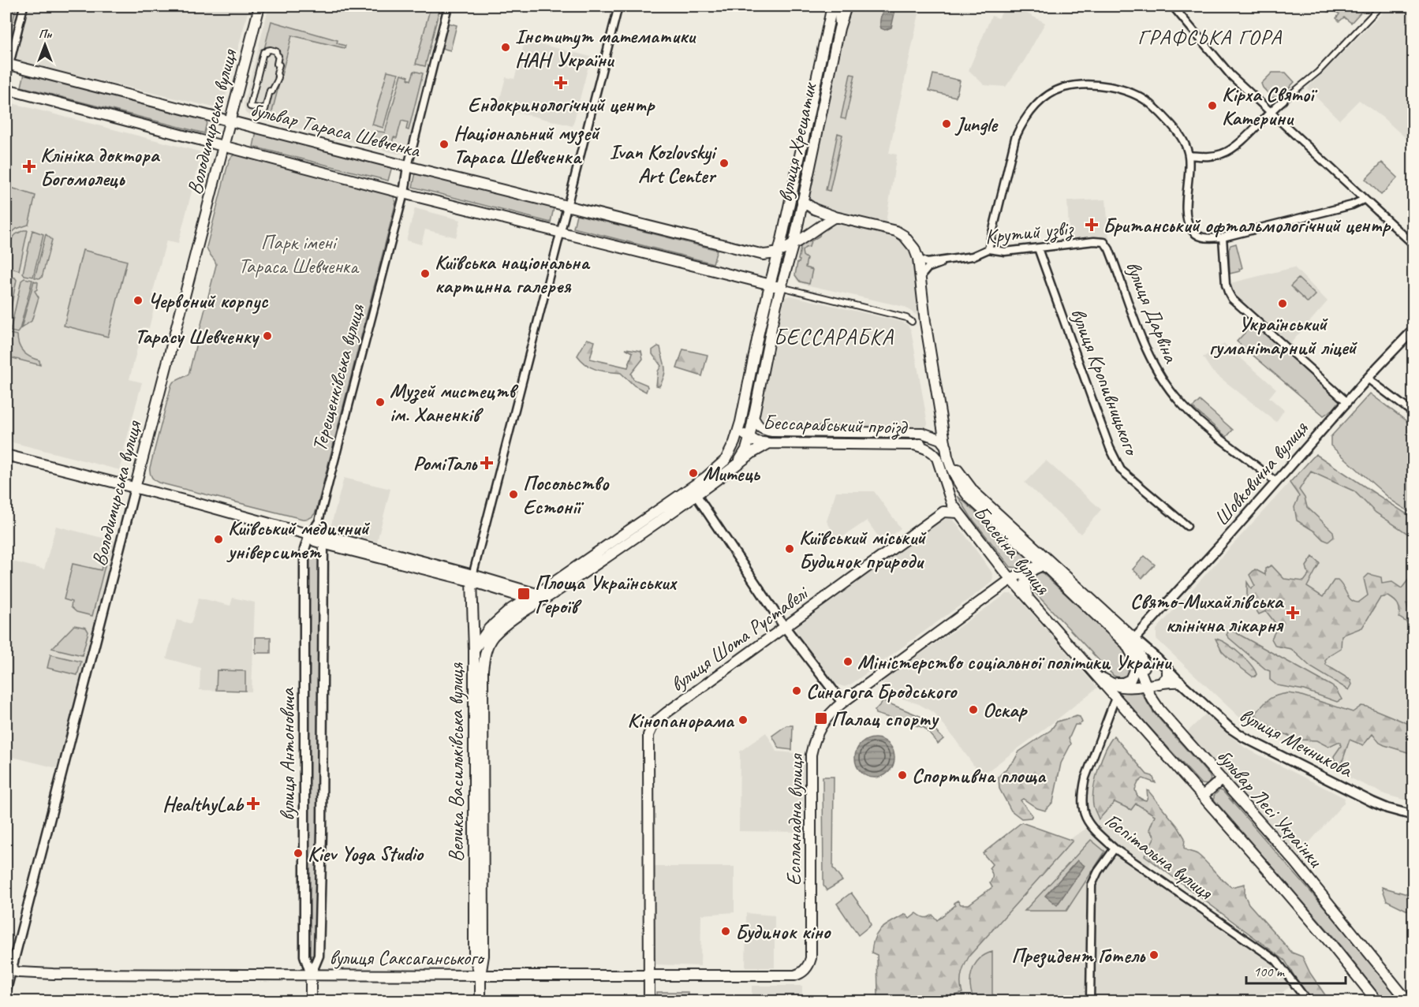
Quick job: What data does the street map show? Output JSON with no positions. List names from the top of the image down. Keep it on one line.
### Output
{"streets":{"main road":["Володимирська вулиця","бульвар Тараса Шевченка","вулиця Хрещатик","Бессарабський проїзд","Басейна вулиця","вулиця Шота Руставелі","вулиця Антоновича","Велика Васильківська вулиця","бульвар Лесі Українки","Еспланадна вулиця","вулиця Саксаганського"],"street":["Крутий узвіз","вулиця Дарвіна","Терещенківська вулиця","вулиця Кропивницького","Шовковична вулиця","вулиця Мечникова","Госпітальна вулиця"]},"crossings":[["Володимирська вулиця","бульвар Тараса Шевченка"],["Володимирська вулиця","вулиця Саксаганського"],["бульвар Тараса Шевченка","вулиця Хрещатик"],["бульвар Тараса Шевченка","Терещенківська вулиця"],["вулиця Хрещатик","Велика Васильківська вулиця"],["Крутий узвіз","вулиця Дарвіна"],["Крутий узвіз","вулиця Кропивницького"],["Крутий узвіз","Басейна вулиця"],["вулиця Дарвіна","Шовковична вулиця"],["Терещенківська вулиця","вулиця Антоновича"],["Бессарабський проїзд","Басейна вулиця"],["Бессарабський проїзд","Велика Васильківська вулиця"],["Шовковична вулиця","Басейна вулиця"],["Шовковична вулиця","вулиця Мечникова"],["Басейна вулиця","вулиця Шота Руставелі"],["Басейна вулиця","вулиця Мечникова"],["Басейна вулиця","бульвар Лесі Українки"],["Басейна вулиця","Еспланадна вулиця"],["вулиця Шота Руставелі","вулиця Саксаганського"],["вулиця Мечникова","бульвар Лесі Українки"],["вулиця Антоновича","вулиця Саксаганського"],["Велика Васильківська вулиця","вулиця Саксаганського"],["Еспланадна вулиця","вулиця Саксаганського"]],"districts":["ГРАФСЬКА ГОРА","БЕССАРАБКА"],"parks":["Парк імені Тараса Шевченка"],"places":{"other":["Інститут математики НАН України","Кірха Святої Катерини","Jungle","Національний музей Тараса Шевченка","Ivan Kozlovskyi Art Center","Київська національна картинна галерея","Червоний корпус","Український гуманітарний ліцей","Тарасу Шевченку","Музей мистецтв ім. Ханенків","Митець","Посольство Естонії","Київський медичний університет","Київський міський Будинок природи","Міністерство соціальної політики України","Синагога Бродського","Оскар","Кінопанорама","Спортивна площа","Kiev Yoga Studio","Будинок кіно","Президент Готель"],"health":["Ендокринологічний центр","Клініка доктора Богомолець","Британський офтальмологічний центр","РоміТаль","Свято-Михайлівська клінічна лікарня","HealthyLab"],"transit":["Площа Українських Героїв","Палац спорту"]},"scale_bar":"100 m","north":"top"}
